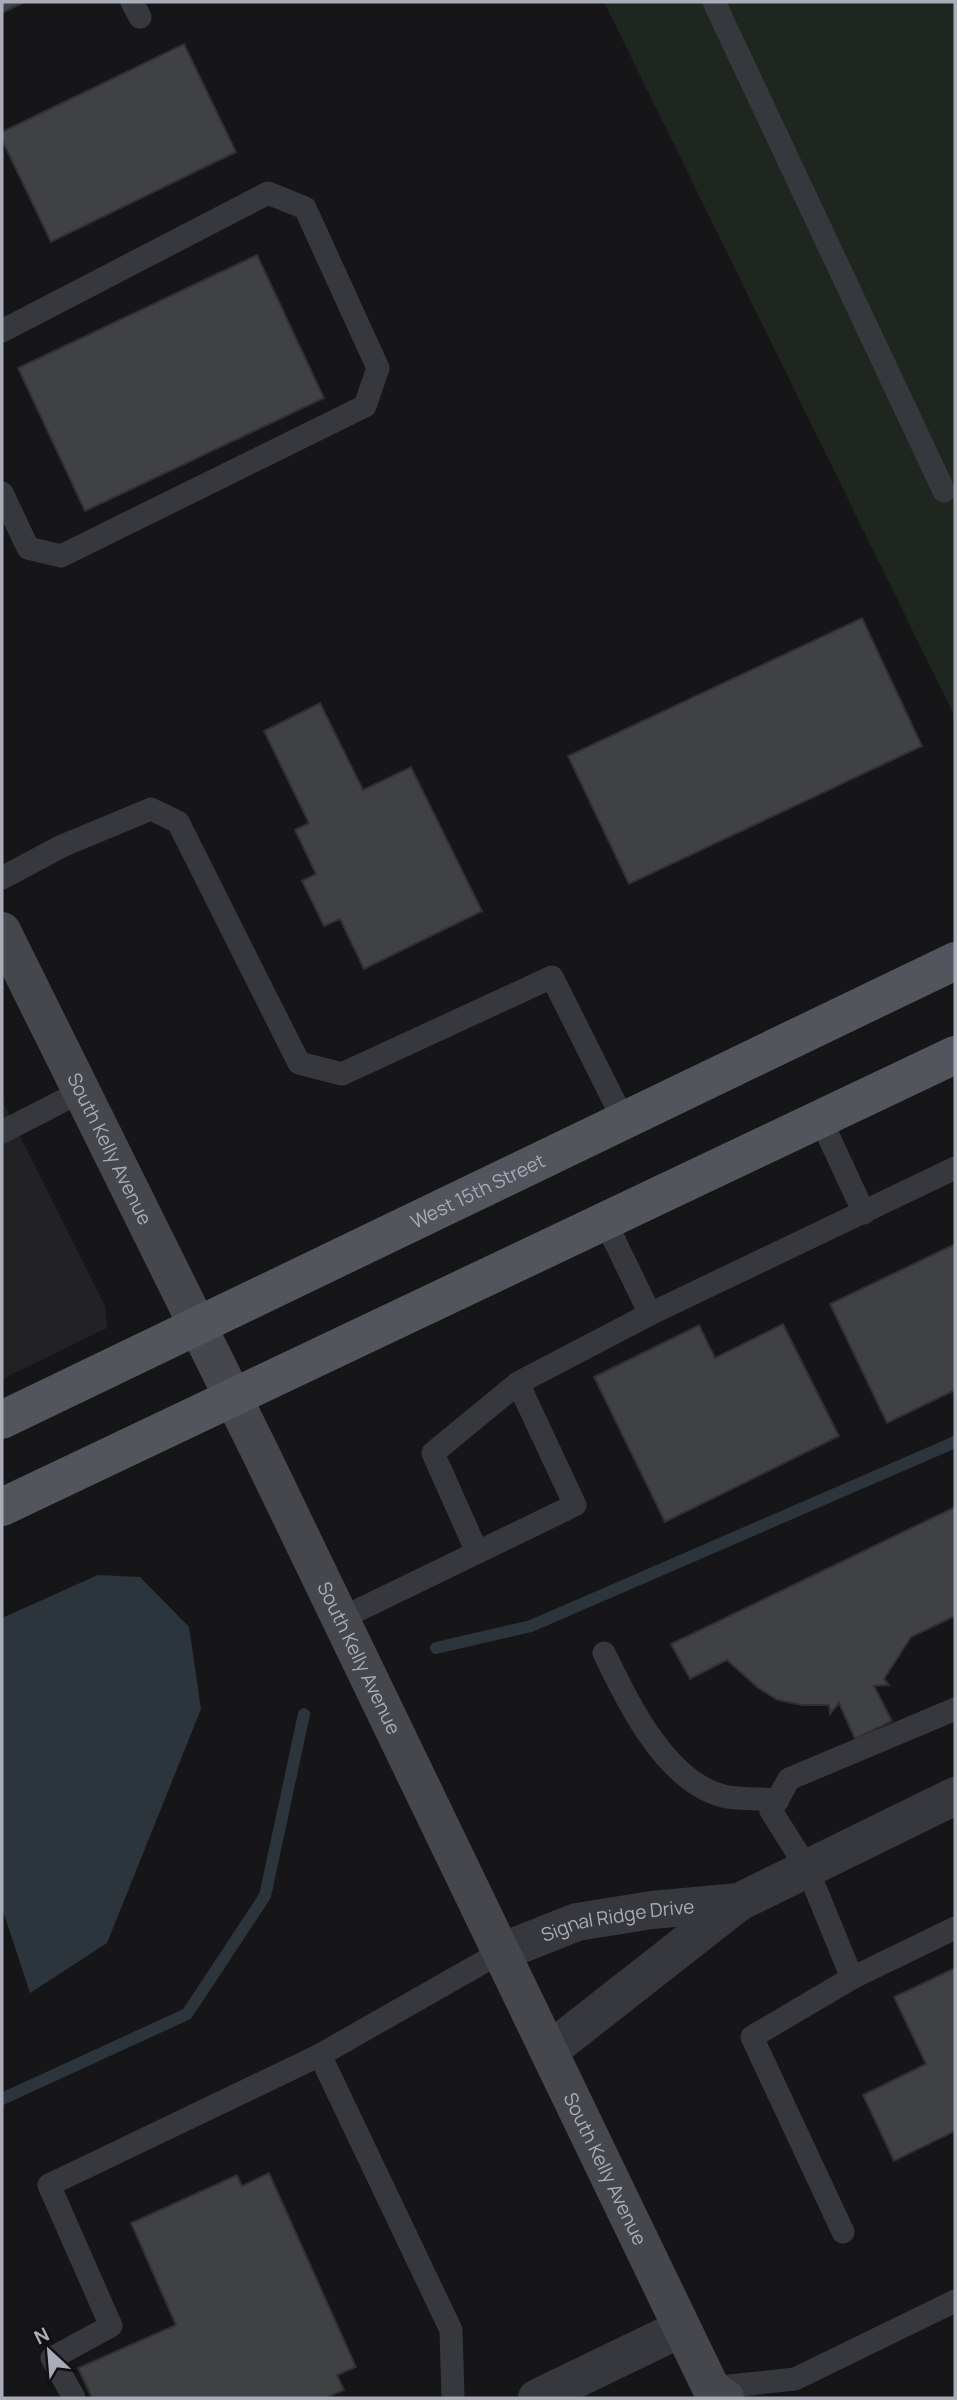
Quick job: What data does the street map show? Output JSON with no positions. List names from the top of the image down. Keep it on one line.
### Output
{"streets":{"main road":["South Kelly Avenue","West 15th Street"],"street":["Signal Ridge Drive"]},"crossings":[["South Kelly Avenue","West 15th Street"],["South Kelly Avenue","Signal Ridge Drive"]],"north":"top left"}
